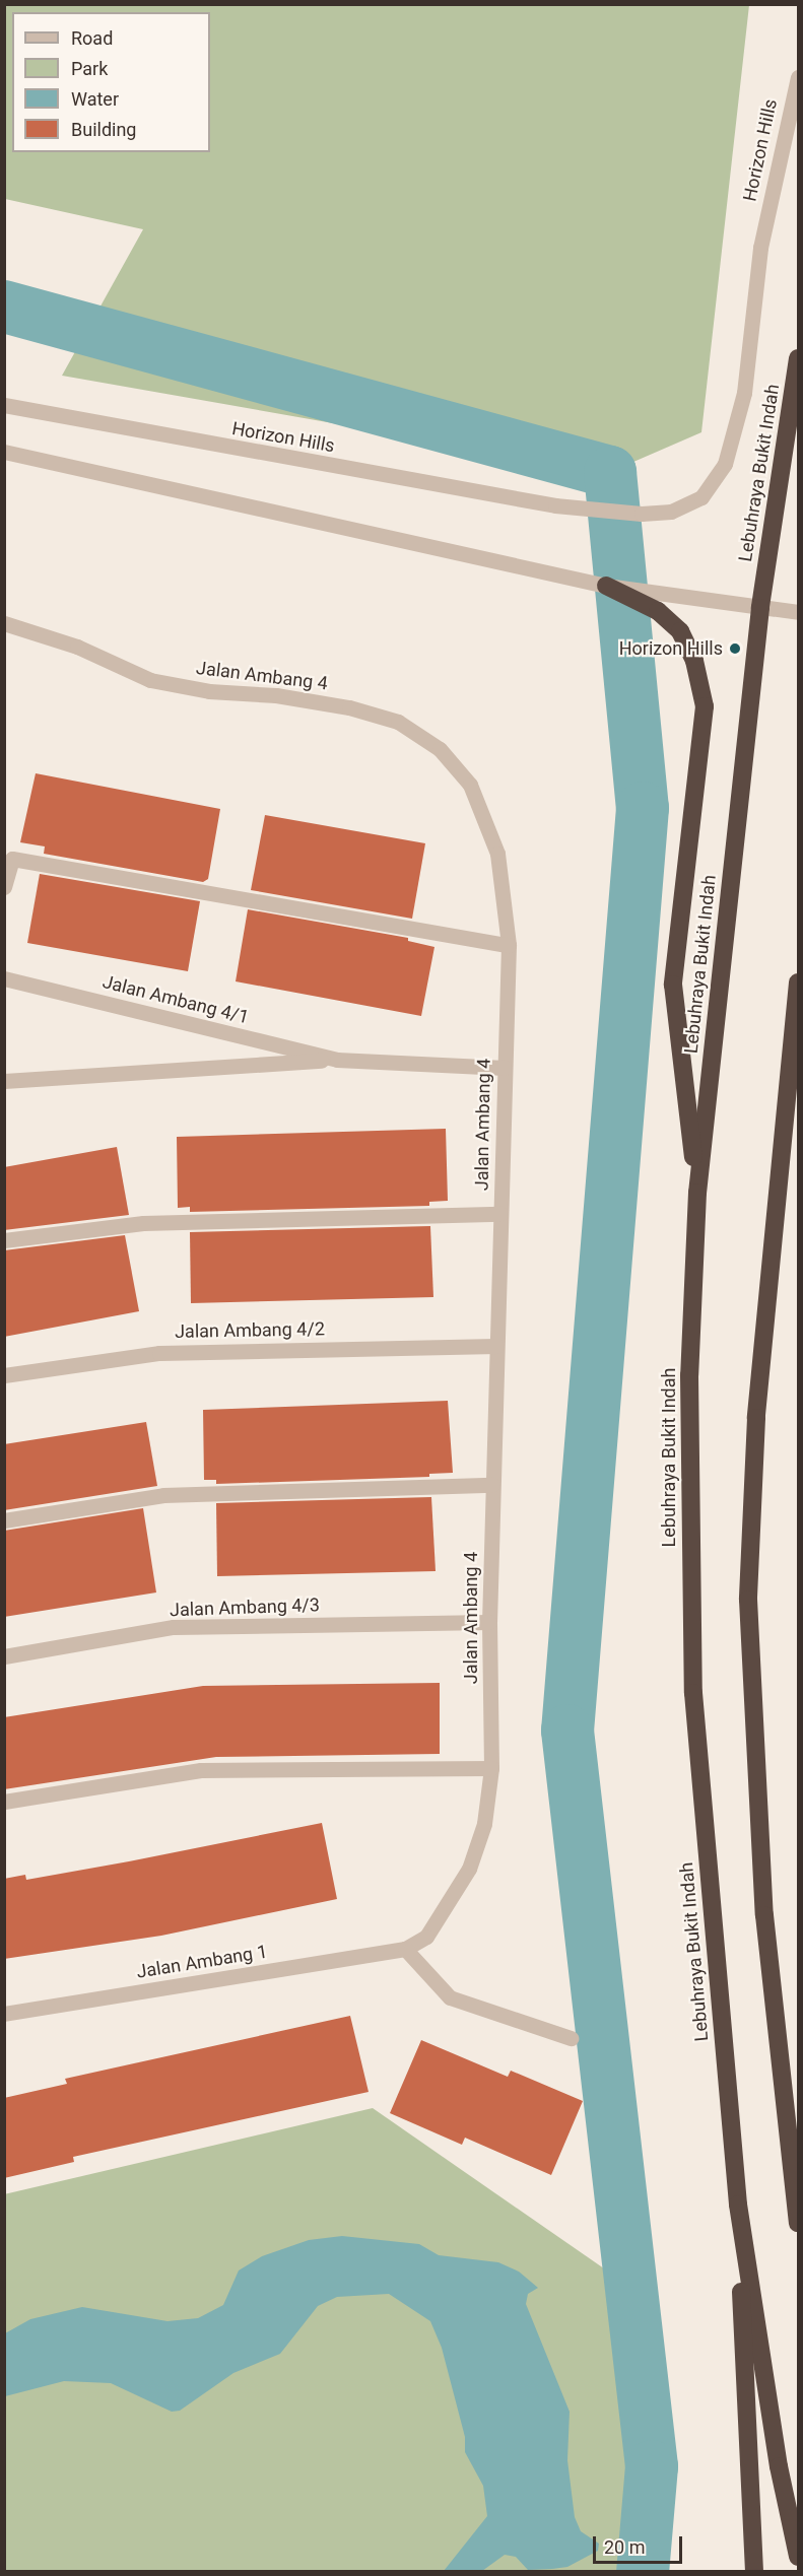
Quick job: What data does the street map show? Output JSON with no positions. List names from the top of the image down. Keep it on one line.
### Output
{"streets":{"highway":["Lebuhraya Bukit Indah"],"street":["Horizon Hills","Jalan Ambang 4","Jalan Ambang 4/1","Jalan Ambang 4/2","Jalan Ambang 4/3","Jalan Ambang 1"]},"crossings":[["Jalan Ambang 4","Jalan Ambang 4/1"],["Jalan Ambang 4","Jalan Ambang 4/2"],["Jalan Ambang 4","Jalan Ambang 4/3"],["Jalan Ambang 4","Jalan Ambang 1"]],"places":["Horizon Hills"],"legend":["Road","Park","Water","Building"],"scale_bar":"20 m"}
